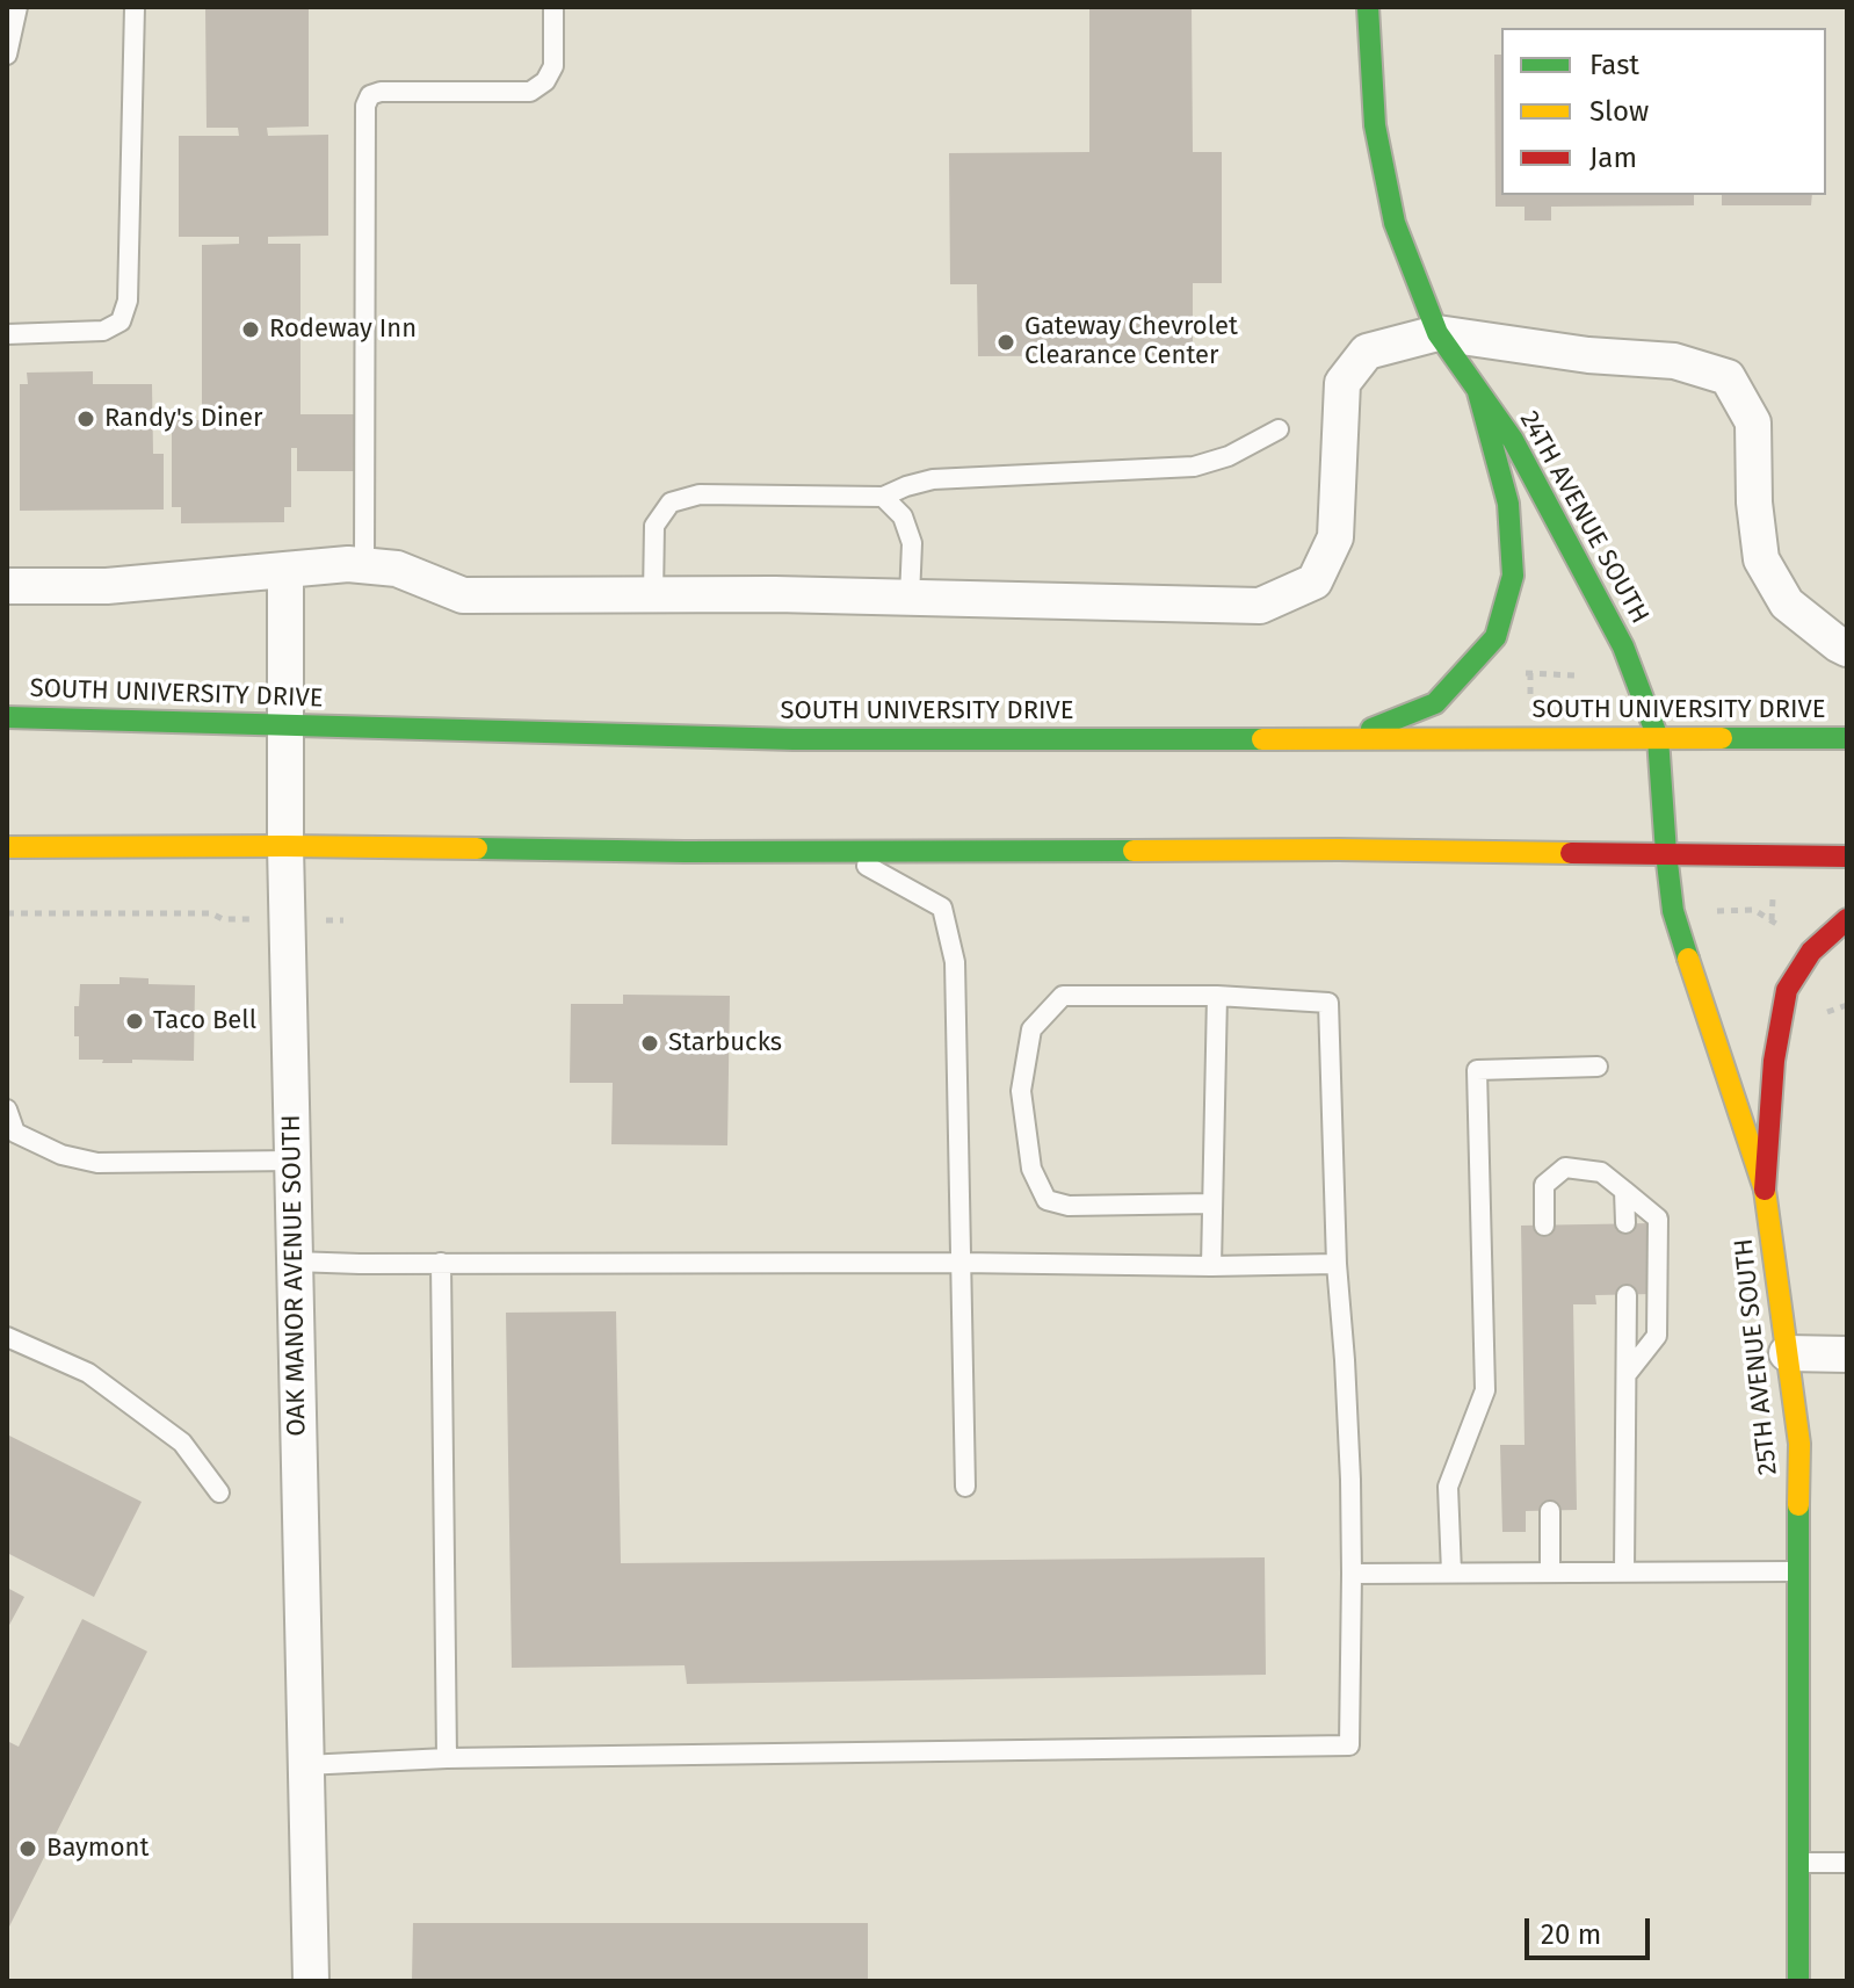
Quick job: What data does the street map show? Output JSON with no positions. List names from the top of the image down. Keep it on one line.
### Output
{"streets":{"main road":["24TH AVENUE SOUTH","SOUTH UNIVERSITY DRIVE","25TH AVENUE SOUTH"],"street":["OAK MANOR AVENUE SOUTH"]},"crossings":[["24TH AVENUE SOUTH","SOUTH UNIVERSITY DRIVE"],["24TH AVENUE SOUTH","25TH AVENUE SOUTH"],["SOUTH UNIVERSITY DRIVE","OAK MANOR AVENUE SOUTH"]],"places":["Rodeway Inn","Gateway Chevrolet Clearance Center","Randy's Diner","Taco Bell","Starbucks","Baymont"],"legend":["Fast","Slow","Jam"],"scale_bar":"20 m"}
